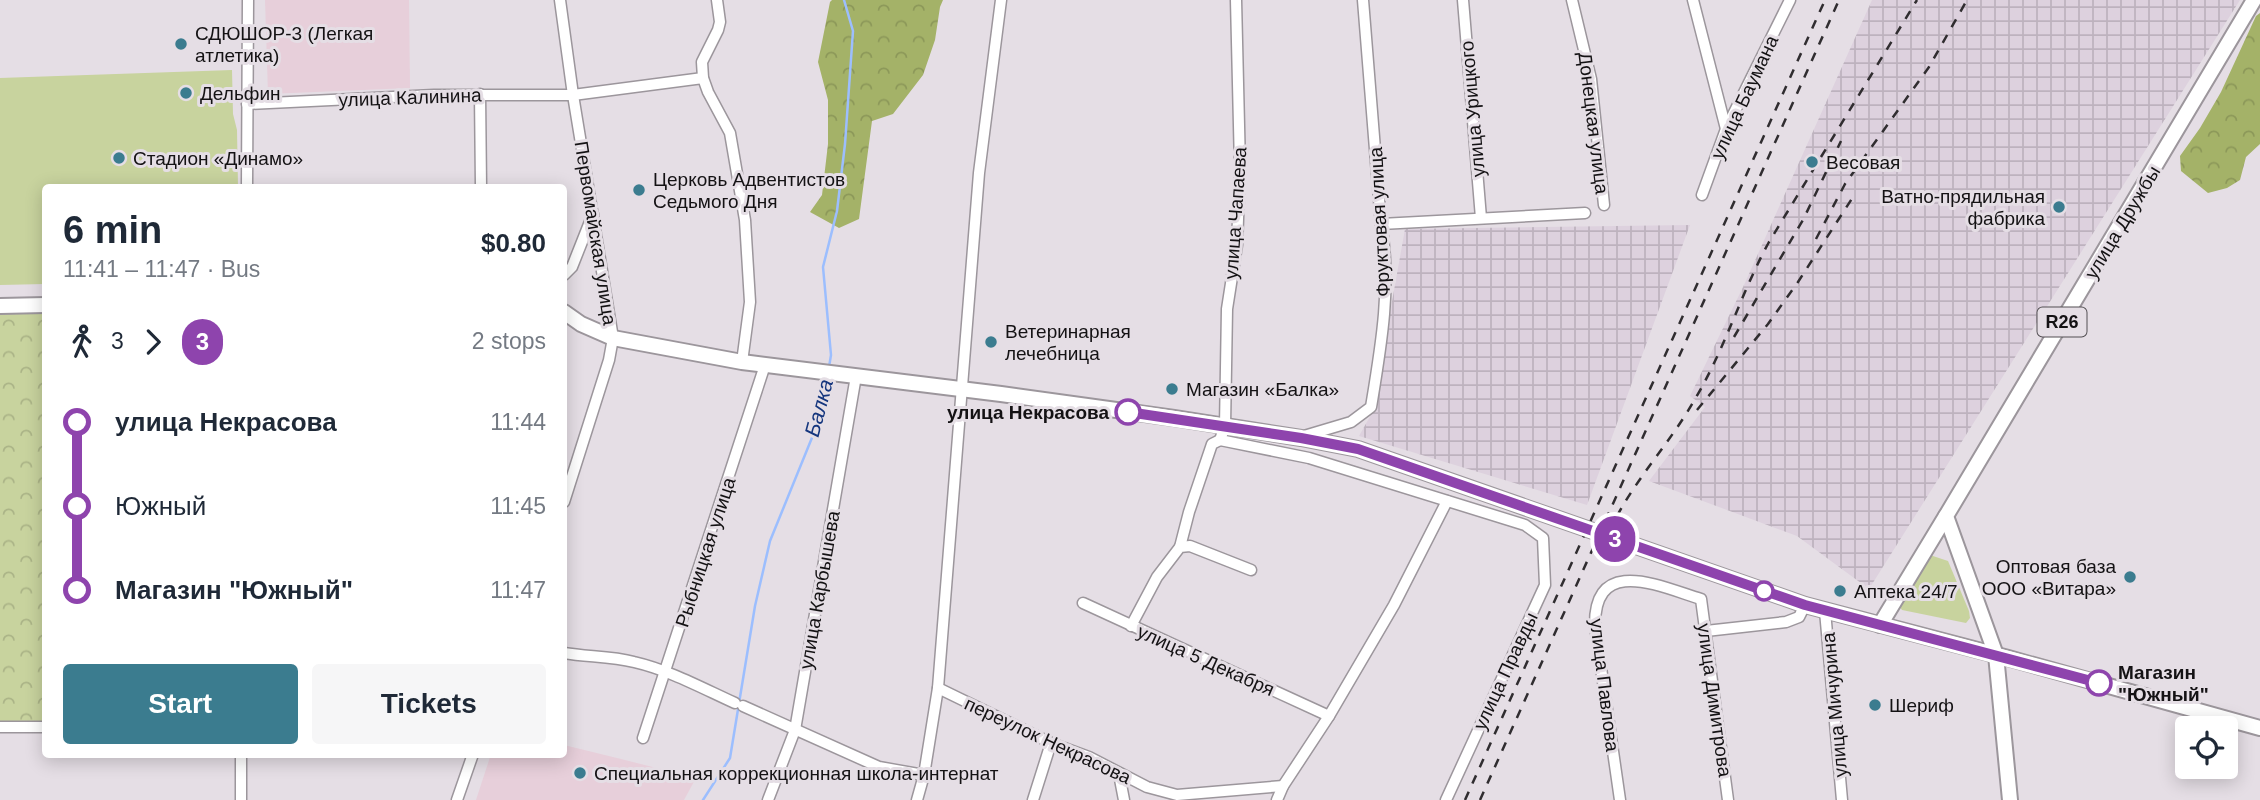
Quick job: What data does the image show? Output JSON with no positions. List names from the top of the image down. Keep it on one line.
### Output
{"streets":{"main road":["улица Дружбы","R26"],"street":["улица Калинина","улица Баумана","улица Урицкого","Донецкая улица","улица Чапаева","Фруктовая улица","Первомайская улица","Рыбницкая улица","улица Карбышева","улица 5 Декабря","улица Правды","улица Павлова","улица Димитрова","улица Мичурина","переулок Некрасова"]},"crossings":[["улица Калинина","Первомайская улица"],["улица Павлова","улица Димитрова"]],"water":["Балка"],"places":["СДЮШОР-3 (Легкая атлетика)","Дельфин","Стадион «Динамо»","Весовая","Церковь Адвентистов Седьмого Дня","Ватно-прядильная фабрика","Ветеринарная лечебница","Магазин «Балка»","улица Некрасова","Оптовая база ООО «Витара»","Аптека 24/7","Магазин \"Южный\"","Шериф","Специальная коррекционная школа-интернат"],"lines":["bus line 3"],"page":{"on_map":"3","heading":["6 min","11:41 – 11:47 · Bus","$0.80"],"legs":["3","3","2 stops"],"list":[{"name":"улица Некрасова","value":"11:44"},{"name":"Южный","value":"11:45"},{"name":"Магазин \"Южный\"","value":"11:47"}],"buttons":["Start","Tickets"]}}
